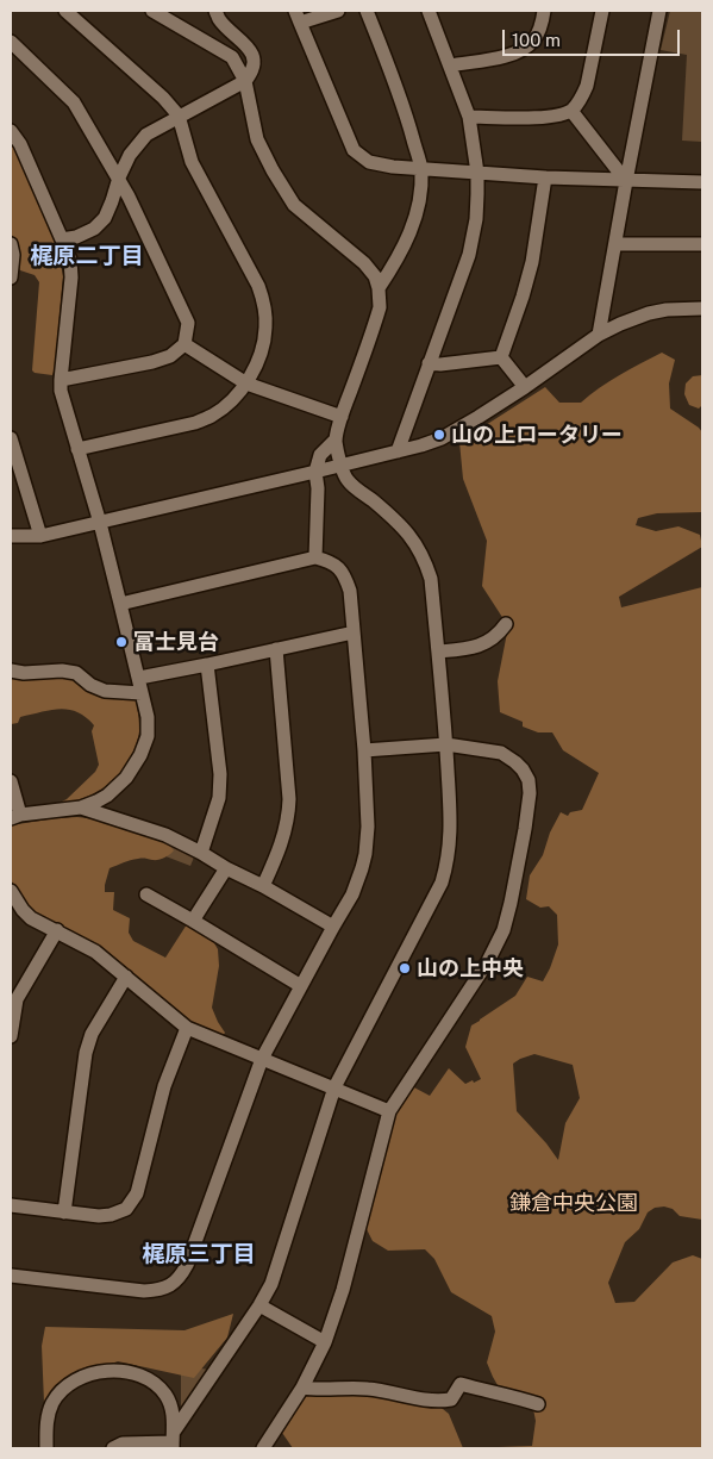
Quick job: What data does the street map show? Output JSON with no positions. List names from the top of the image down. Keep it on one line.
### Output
{"districts":["梶原二丁目","梶原三丁目"],"parks":["鎌倉中央公園"],"places":["山の上ロータリー","富士見台","山の上中央"],"scale_bar":"100 m"}
